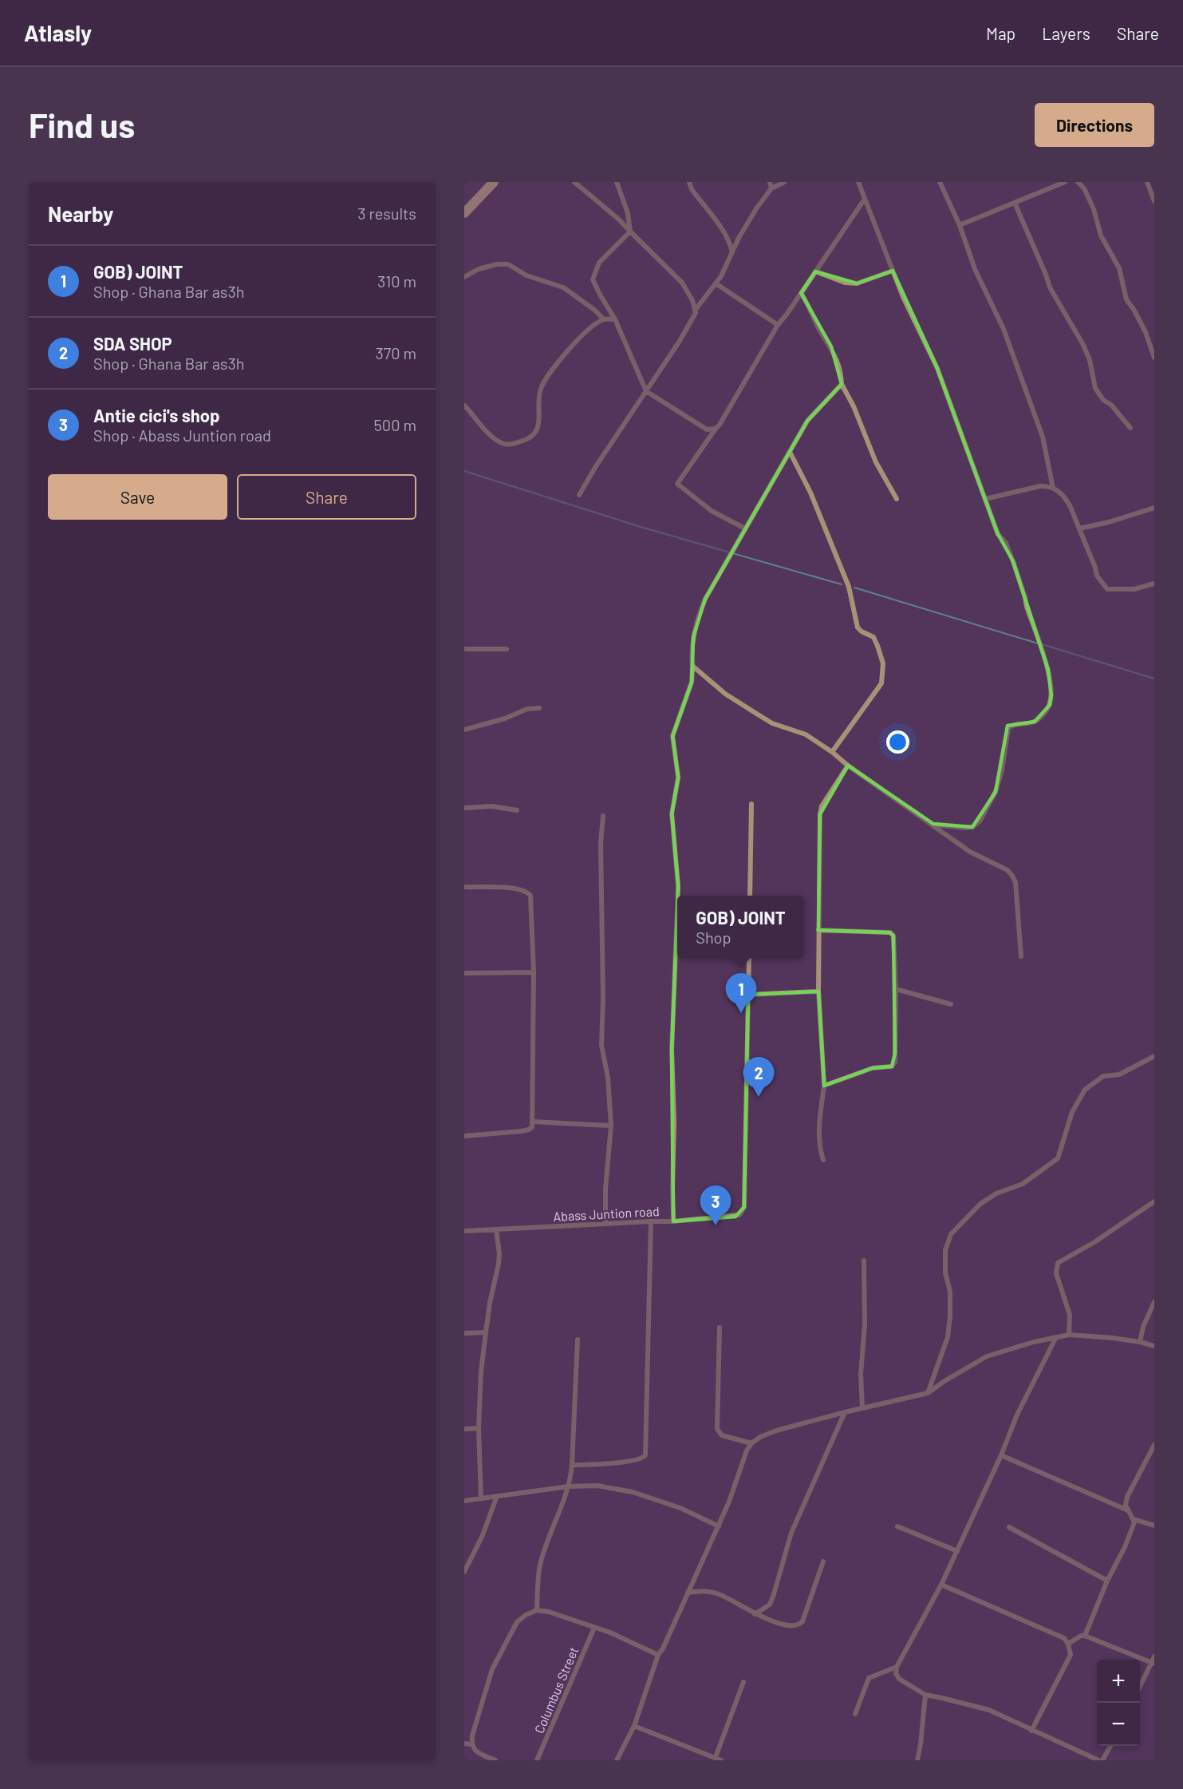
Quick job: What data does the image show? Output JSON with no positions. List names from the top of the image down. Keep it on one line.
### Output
{"streets":{"street":["Abass Juntion road","Columbus Street"]},"page":{"header":"Atlasly","nav":["Map","Layers","Share"],"buttons":["Directions",["Save","Share"]],"title":"Find us","heading":["Nearby","3 results"],"list":[{"mark":"1","name":"GOB) JOINT","note":"Shop · Ghana Bar as3h","value":"310 m"},{"mark":"2","name":"SDA SHOP","note":"Shop · Ghana Bar as3h","value":"370 m"},{"mark":"3","name":"Antie cici's shop","note":"Shop · Abass Juntion road","value":"500 m"}],"popup":["GOB) JOINT","Shop"],"pins":["1","2","3"],"map_buttons":["+","−"]}}
